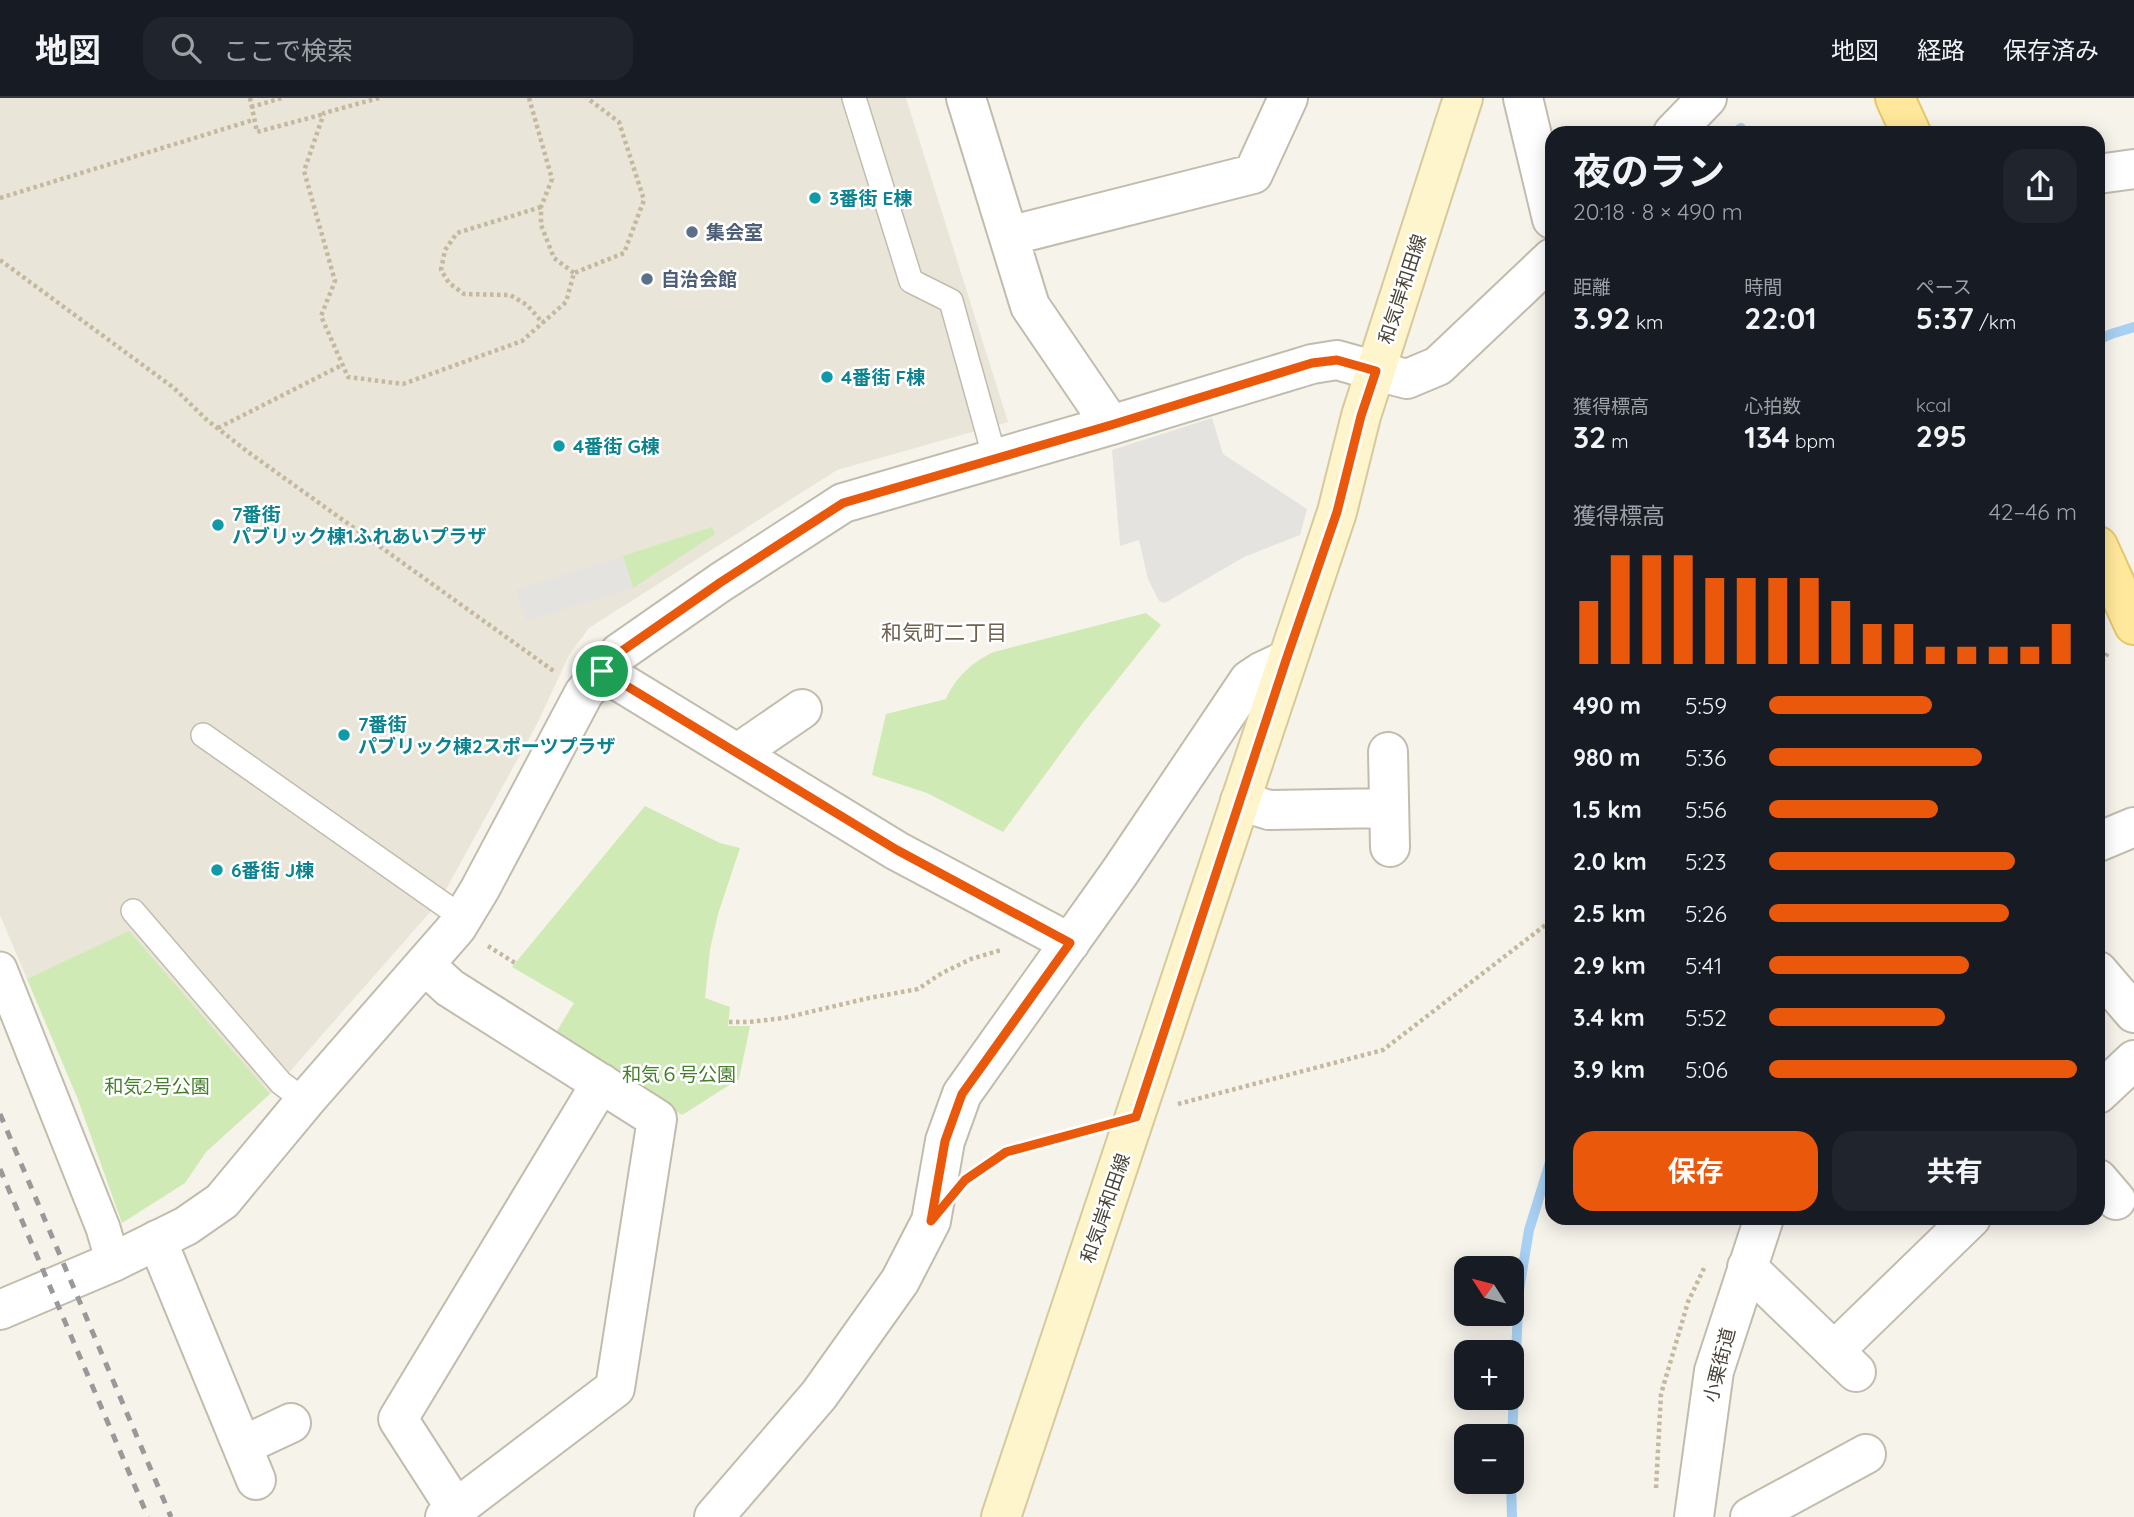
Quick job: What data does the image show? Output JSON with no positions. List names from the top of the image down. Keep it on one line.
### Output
{"streets":{"main road":["和気岸和田線"],"street":["小栗街道"]},"districts":["和気町二丁目"],"parks":["和気６号公園","和気2号公園"],"places":["3番街 E棟","集会室","自治会館","4番街 F棟","4番街 G棟","7番街 パブリック棟1ふれあいプラザ","7番街 パブリック棟2スポーツプラザ","6番街 J棟"],"north":"top left","page":{"header":"地図","search":"ここで検索","nav":["地図","経路","保存済み"],"heading":["夜のラン","20:18 · 8 × 490 m"],"stats":[["距離","3.92 km"],["時間","22:01"],["ペース","5:37 /km"],["獲得標高","32 m"],["心拍数","134 bpm"],["kcal","295"]],"chart":["獲得標高","42–46 m"],"list":[{"name":"490 m","note":"5:59"},{"name":"980 m","note":"5:36"},{"name":"1.5 km","note":"5:56"},{"name":"2.0 km","note":"5:23"},{"name":"2.5 km","note":"5:26"},{"name":"2.9 km","note":"5:41"},{"name":"3.4 km","note":"5:52"},{"name":"3.9 km","note":"5:06"}],"buttons":["保存","共有"],"map_buttons":["+","−"]}}
